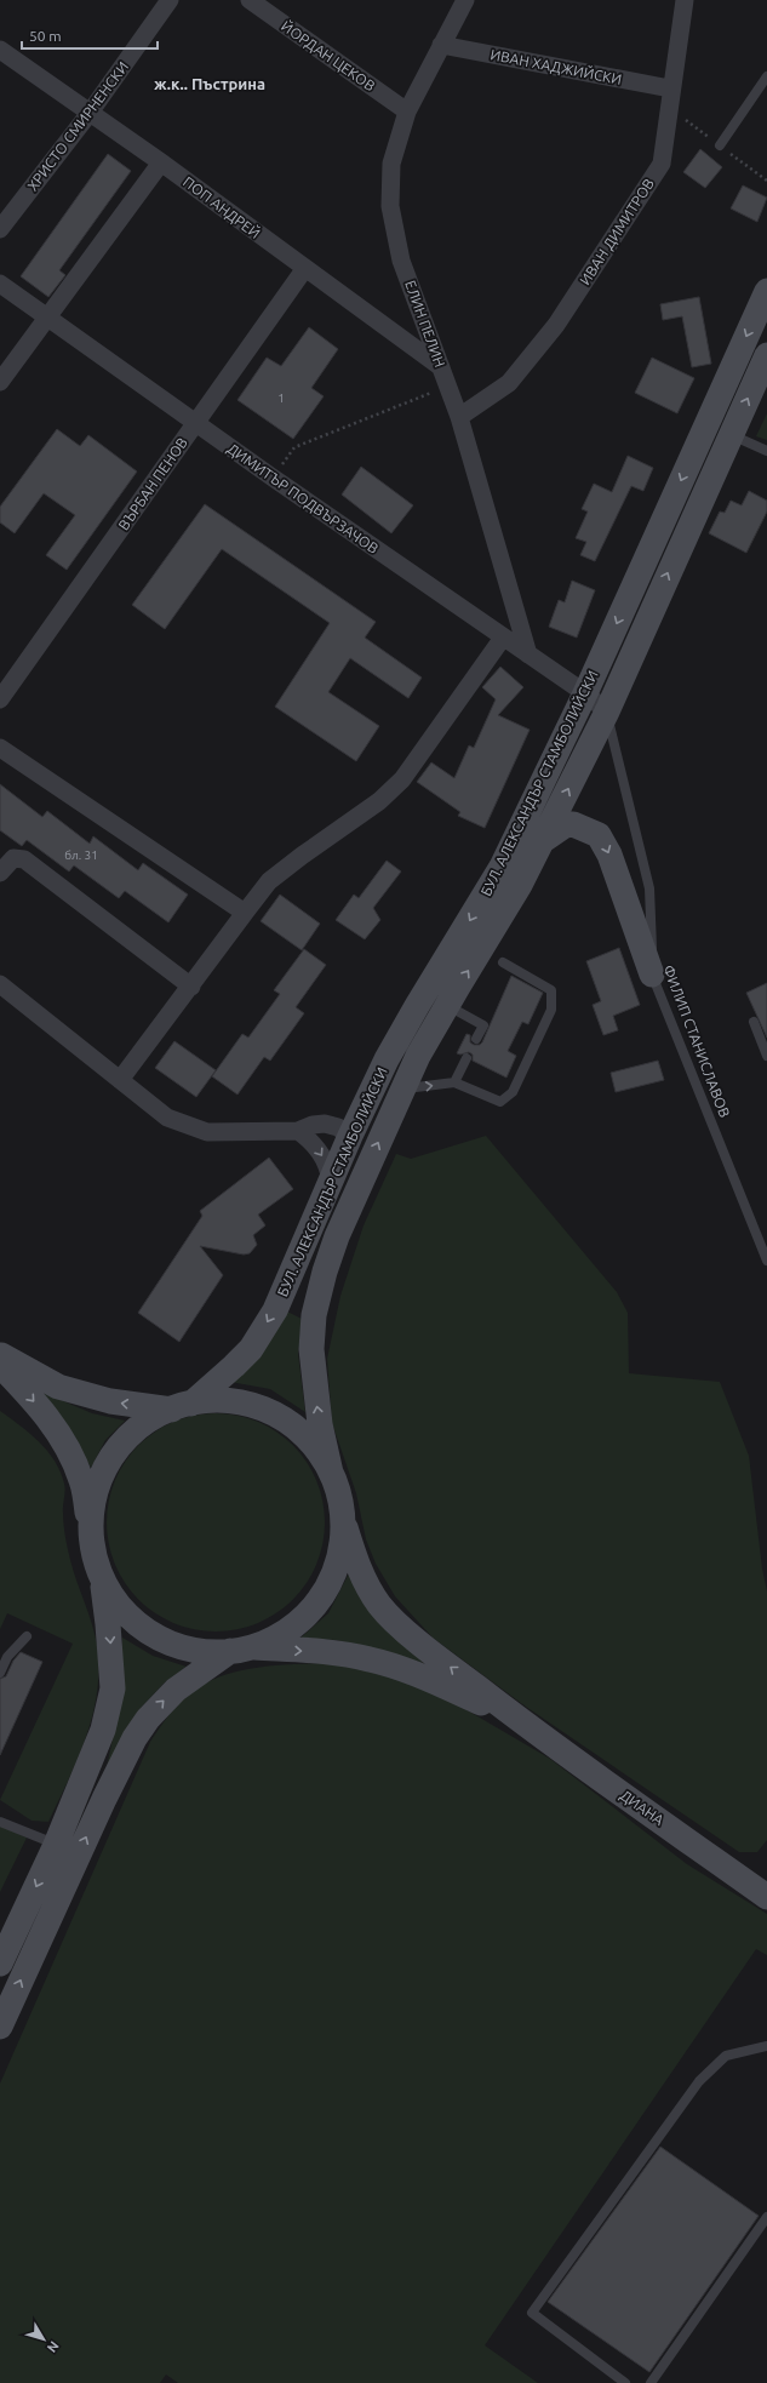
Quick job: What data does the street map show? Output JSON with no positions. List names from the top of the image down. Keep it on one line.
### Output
{"streets":{"main road":["БУЛ. АЛЕКСАНДЪР СТАМБОЛИЙСКИ","ДИАНА"],"street":["ЙОРДАН ЦЕКОВ","ИВАН ХАДЖИЙСКИ","ХРИСТО СМИРНЕНСКИ","ПОП АНДРЕЙ","ИВАН ДИМИТРОВ","ЕЛИН ПЕЛИН","ВЪРБАН ПЕНОВ","ДИМИТЪР ПОДВЪРЗАЧОВ"],"lane":["ФИЛИП СТАНИСЛАВОВ"]},"crossings":[["ЙОРДАН ЦЕКОВ","ЕЛИН ПЕЛИН"],["ИВАН ХАДЖИЙСКИ","ИВАН ДИМИТРОВ"],["ИВАН ХАДЖИЙСКИ","ЕЛИН ПЕЛИН"],["ХРИСТО СМИРНЕНСКИ","ПОП АНДРЕЙ"],["ПОП АНДРЕЙ","ЕЛИН ПЕЛИН"],["ПОП АНДРЕЙ","ВЪРБАН ПЕНОВ"],["ИВАН ДИМИТРОВ","ЕЛИН ПЕЛИН"],["ЕЛИН ПЕЛИН","ДИМИТЪР ПОДВЪРЗАЧОВ"],["ВЪРБАН ПЕНОВ","ДИМИТЪР ПОДВЪРЗАЧОВ"],["ДИМИТЪР ПОДВЪРЗАЧОВ","БУЛ. АЛЕКСАНДЪР СТАМБОЛИЙСКИ"],["ДИМИТЪР ПОДВЪРЗАЧОВ","ФИЛИП СТАНИСЛАВОВ"],["БУЛ. АЛЕКСАНДЪР СТАМБОЛИЙСКИ","ФИЛИП СТАНИСЛАВОВ"]],"districts":["ж.к.. Пъстрина"],"house_numbers":["1","бл. 31"],"scale_bar":"50 m","north":"bottom right"}
